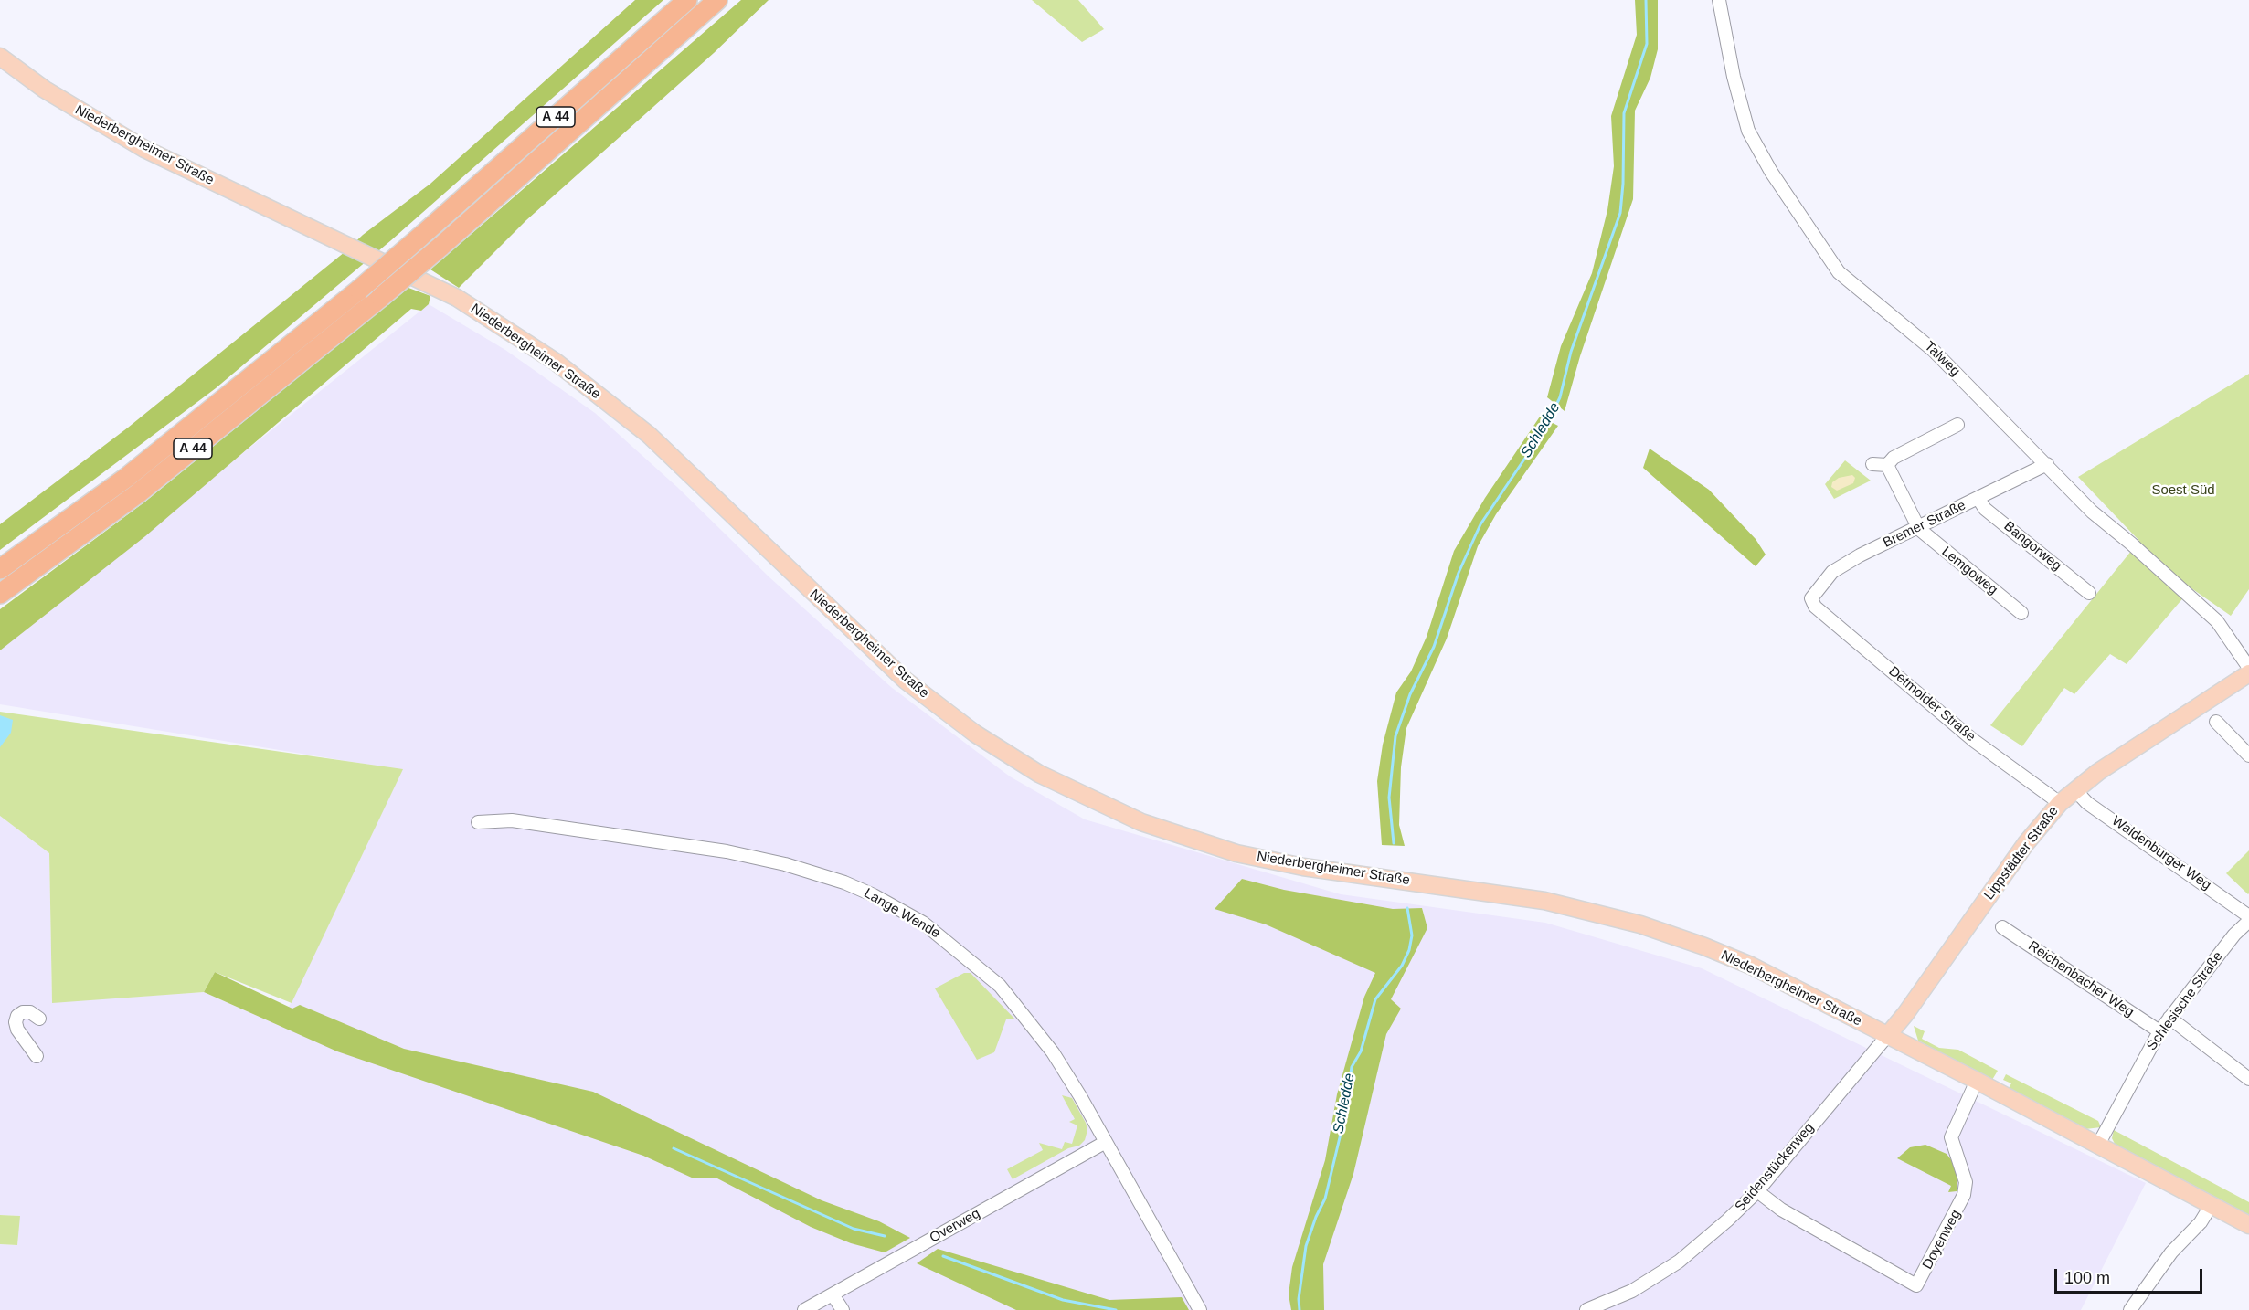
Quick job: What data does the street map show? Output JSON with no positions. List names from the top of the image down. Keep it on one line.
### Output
{"streets":{"highway":["A 44"],"main road":["Niederbergheimer Straße","Lippstädter Straße"],"street":["Talweg","Bremer Straße","Bangorweg","Lemgoweg","Detmolder Straße","Waldenburger Weg","Lange Wende","Reichenbacher Weg","Schlesische Straße","Seidenstückerweg","Overweg","Doyenweg"]},"crossings":[["Niederbergheimer Straße","Lippstädter Straße"],["Niederbergheimer Straße","Schlesische Straße"],["Niederbergheimer Straße","Seidenstückerweg"],["Niederbergheimer Straße","Doyenweg"],["Talweg","Bremer Straße"],["Bremer Straße","Bangorweg"],["Bremer Straße","Lemgoweg"],["Bremer Straße","Detmolder Straße"],["Detmolder Straße","Lippstädter Straße"],["Lippstädter Straße","Waldenburger Weg"],["Lippstädter Straße","Seidenstückerweg"],["Waldenburger Weg","Schlesische Straße"],["Lange Wende","Overweg"],["Reichenbacher Weg","Schlesische Straße"],["Seidenstückerweg","Doyenweg"]],"water":["Schledde"],"parks":["Soest Süd"],"scale_bar":"100 m"}
